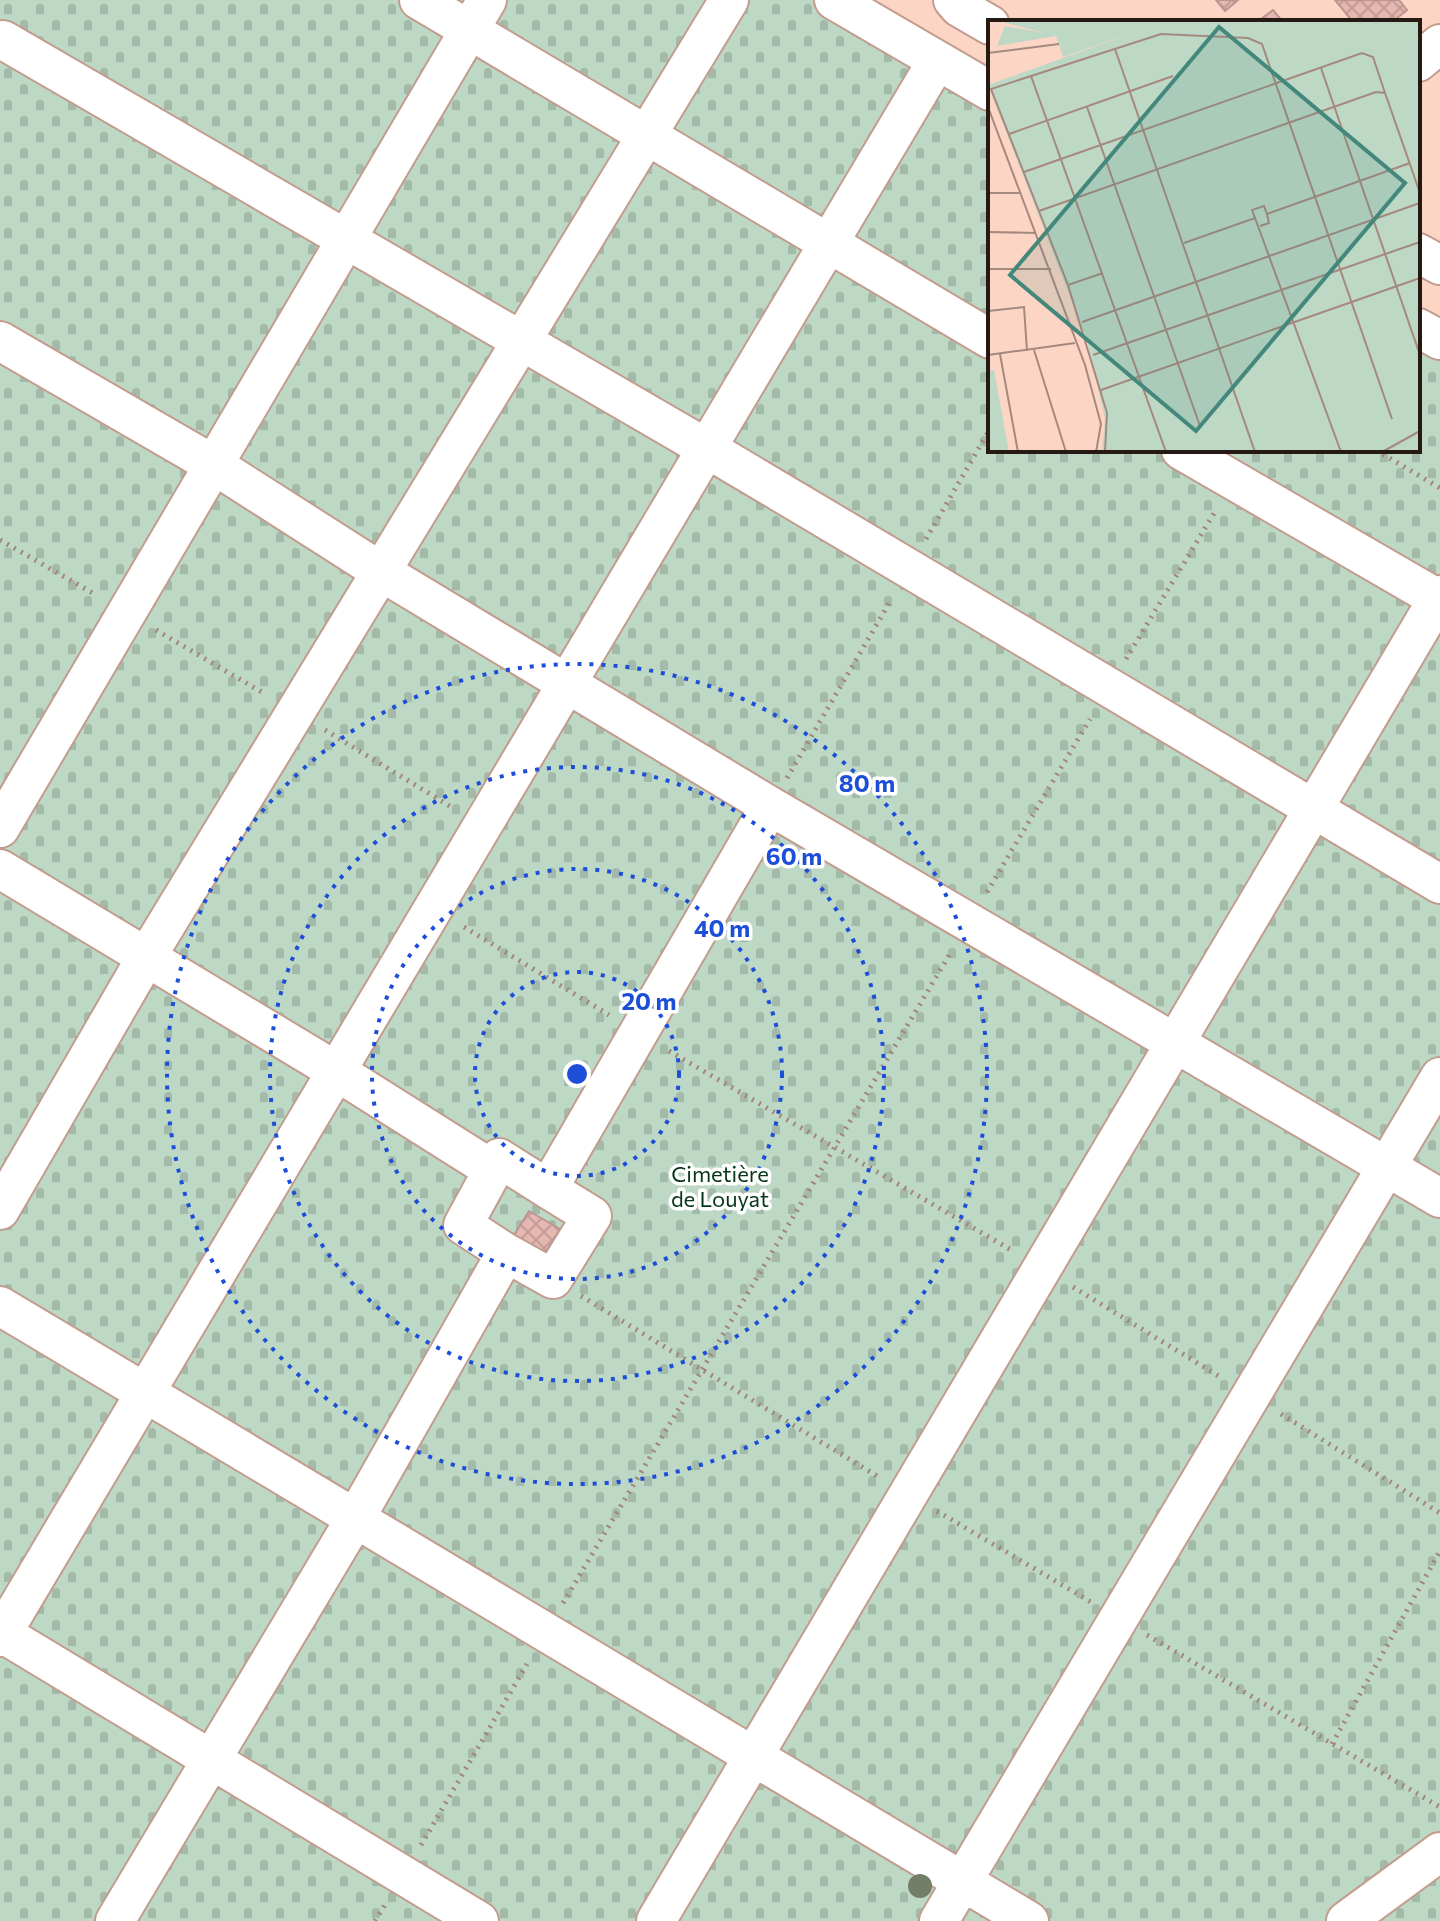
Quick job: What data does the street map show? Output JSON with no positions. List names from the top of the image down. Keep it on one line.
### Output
{"parks":["Cimetière de Louyat"],"rings":["80 m","60 m","40 m","20 m"]}
